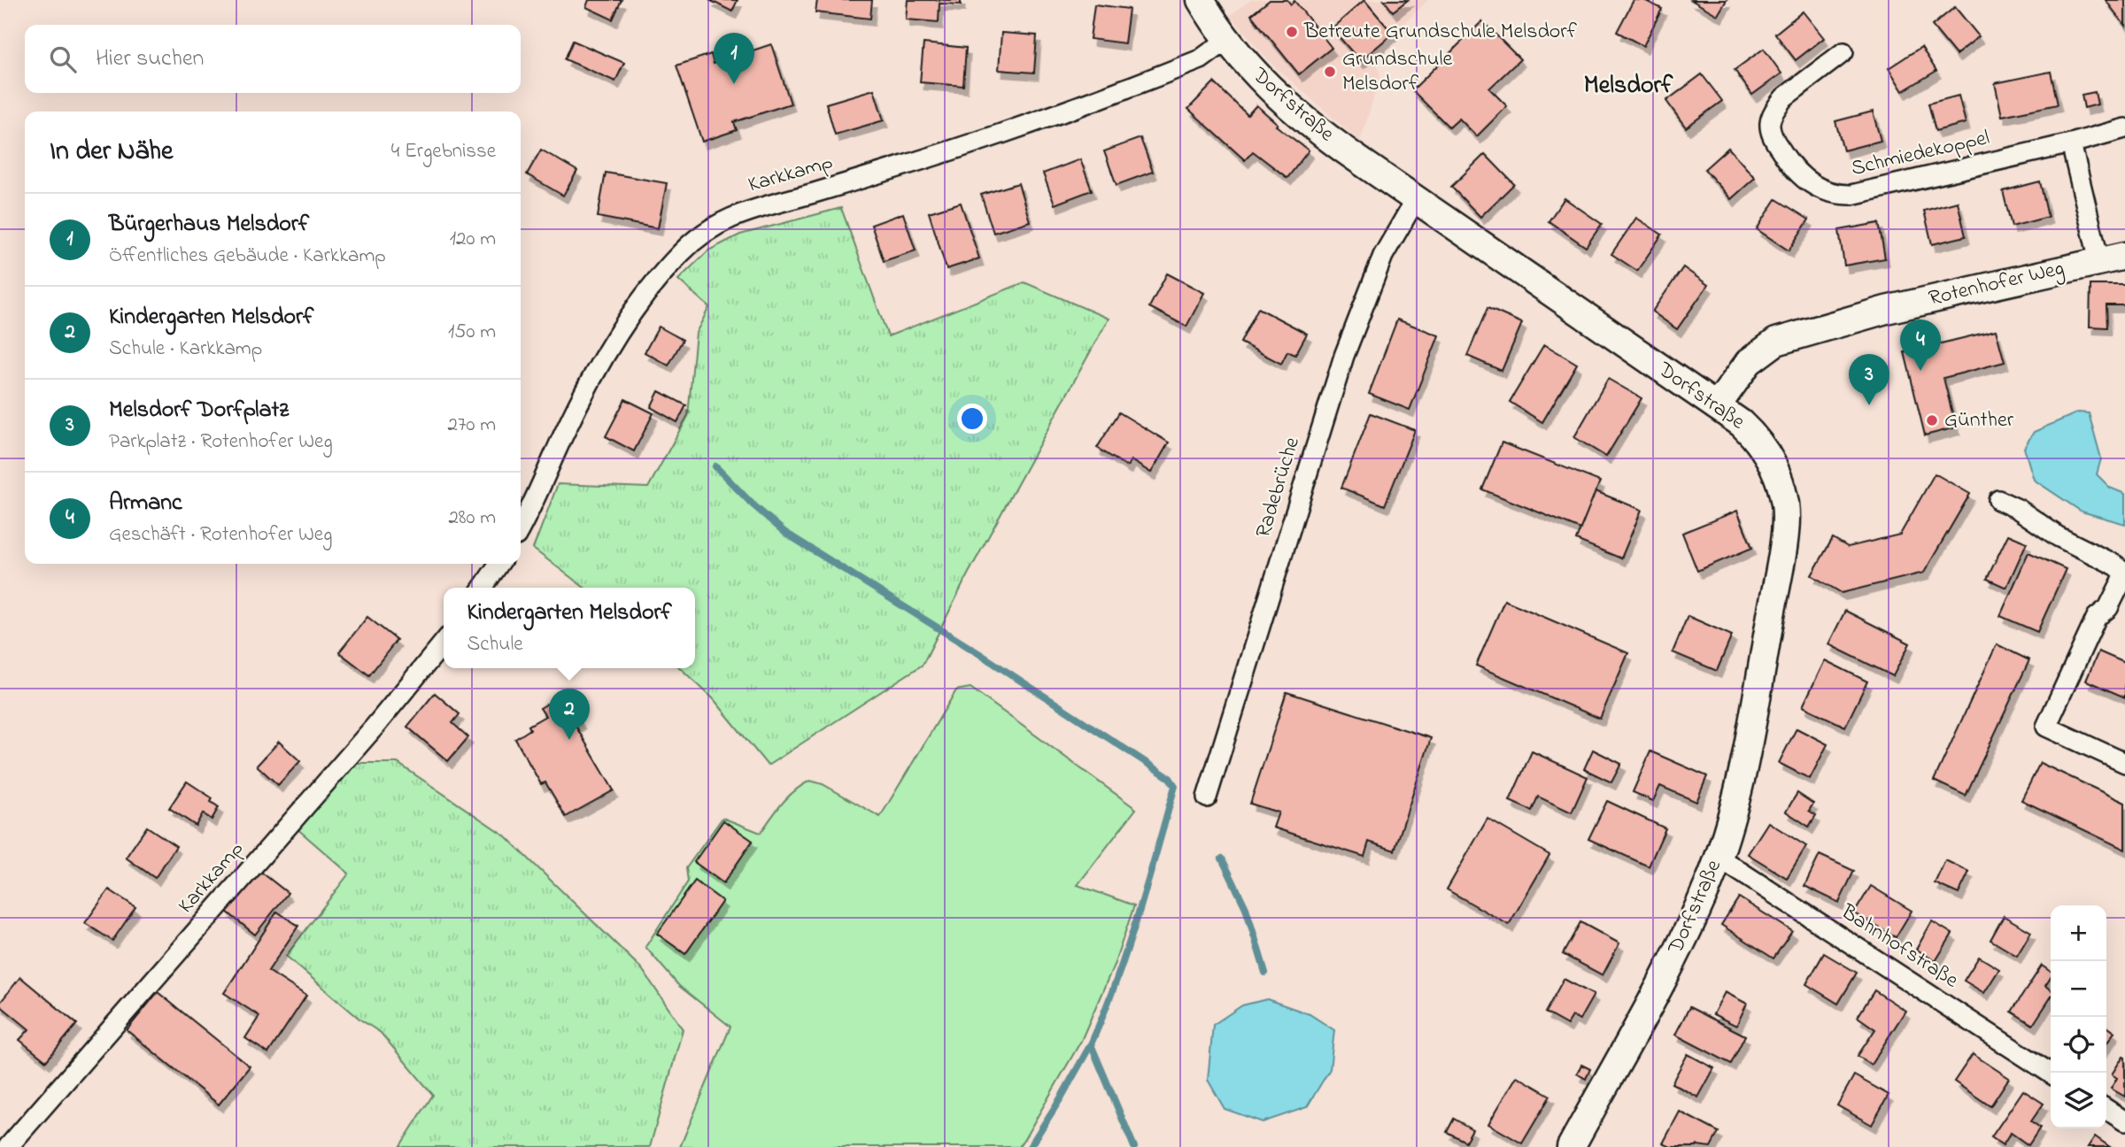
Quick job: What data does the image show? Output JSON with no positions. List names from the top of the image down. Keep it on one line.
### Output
{"streets":{"street":["Dorfstraße","Schmiedekoppel","Karkkamp","Rotenhofer Weg","Radebrüche","Bahnhofstraße"]},"crossings":[["Dorfstraße","Karkkamp"],["Dorfstraße","Rotenhofer Weg"],["Dorfstraße","Radebrüche"],["Dorfstraße","Bahnhofstraße"]],"districts":["Melsdorf"],"places":["Betreute Grundschule Melsdorf","Grundschule Melsdorf","Günther"],"page":{"search":"Hier suchen","pins":["1","4","3","2"],"heading":["In der Nähe","4 Ergebnisse"],"list":[{"mark":"1","name":"Bürgerhaus Melsdorf","note":"Öffentliches Gebäude · Karkkamp","value":"120 m"},{"mark":"2","name":"Kindergarten Melsdorf","note":"Schule · Karkkamp","value":"150 m"},{"mark":"3","name":"Melsdorf Dorfplatz","note":"Parkplatz · Rotenhofer Weg","value":"270 m"},{"mark":"4","name":"Armanc","note":"Geschäft · Rotenhofer Weg","value":"280 m"}],"popup":["Kindergarten Melsdorf","Schule"],"map_buttons":["+","−"]}}
